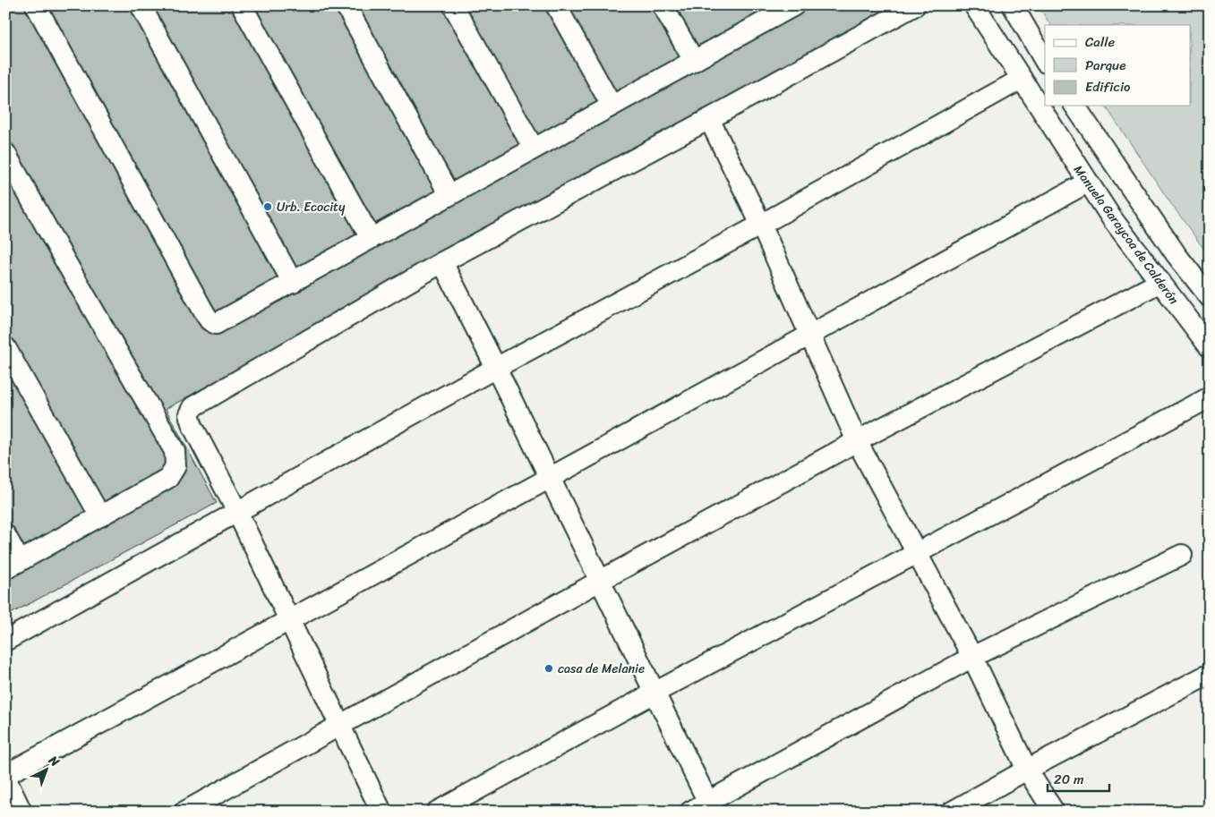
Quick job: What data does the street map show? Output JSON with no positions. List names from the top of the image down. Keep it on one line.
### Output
{"streets":{"street":["Manuela Garaycoa de Calderón"]},"places":["Urb. Ecocity","casa de Melanie"],"legend":["Calle","Parque","Edificio"],"scale_bar":"20 m","north":"top right"}
